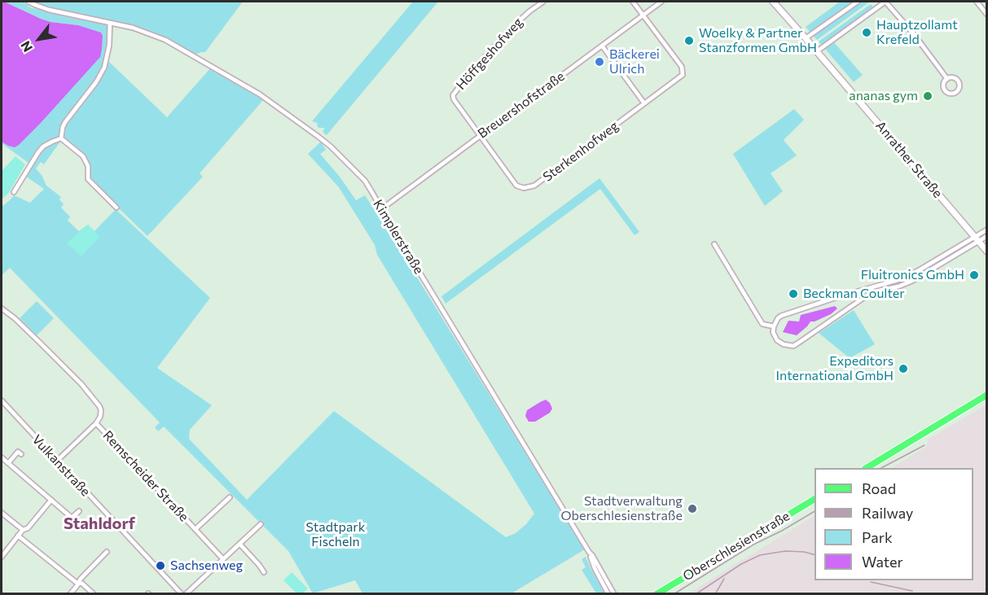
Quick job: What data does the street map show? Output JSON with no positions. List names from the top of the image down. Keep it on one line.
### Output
{"streets":{"main road":["Anrather Straße","Oberschlesienstraße"],"street":["Höffgeshofweg","Breuershofstraße","Sterkenhofweg","Kimplerstraße","Vulkanstraße","Remscheider Straße"]},"crossings":[["Höffgeshofweg","Breuershofstraße"],["Höffgeshofweg","Sterkenhofweg"],["Breuershofstraße","Sterkenhofweg"],["Breuershofstraße","Kimplerstraße"],["Vulkanstraße","Remscheider Straße"]],"districts":["Stahldorf"],"parks":["Stadtpark Fischeln"],"places":["Hauptzollamt Krefeld","Woelky & Partner Stanzformen GmbH","Bäckerei Ulrich","ananas gym","Fluitronics GmbH","Beckman Coulter","Expeditors International GmbH","Stadtverwaltung Oberschlesienstraße","Sachsenweg"],"legend":["Road","Railway","Park","Water"],"north":"bottom left"}
